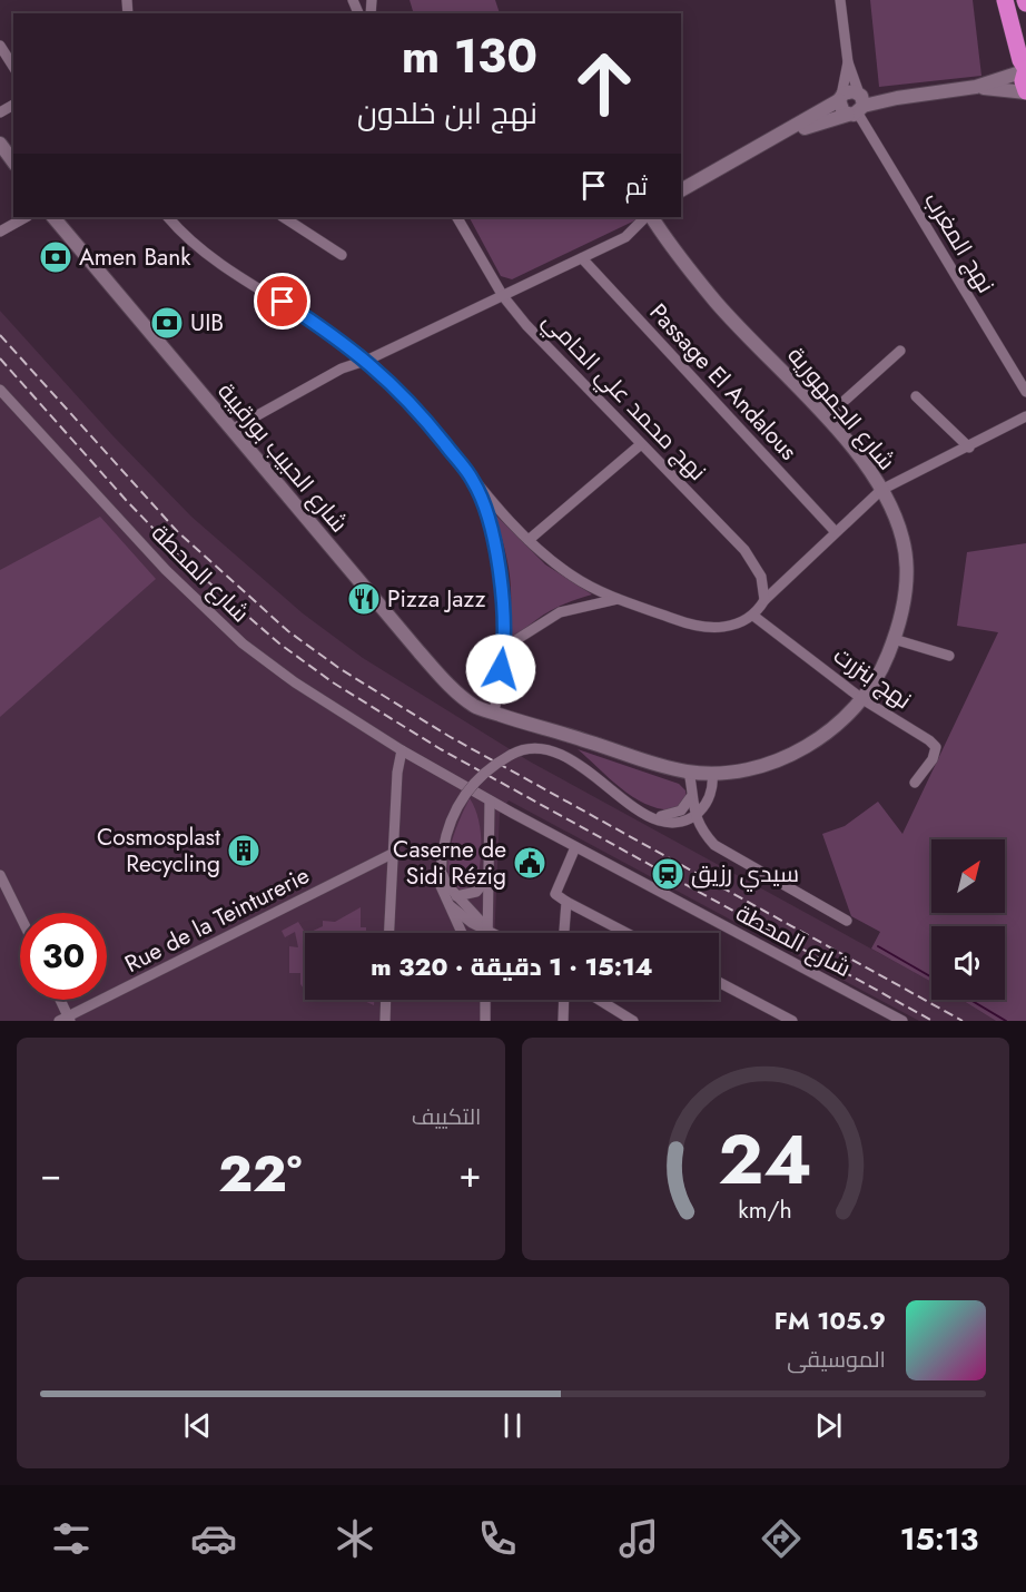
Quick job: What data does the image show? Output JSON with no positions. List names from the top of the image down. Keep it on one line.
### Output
{"streets":{"street":["نهج المغرب","Passage El Andalous","نهج محمد علي الحامي","شارع الجمهورية","شارع الحبيب بورقيبة","شارع المحطة","نهج بنزرت","Rue de la Teinturerie"]},"crossings":[["شارع الجمهورية","شارع الحبيب بورقيبة"],["شارع الجمهورية","نهج بنزرت"]],"places":{"bank":["Amen Bank","UIB"],"restaurant":["Pizza Jazz"],"building":["Cosmosplast Recycling"],"public building":["Caserne de Sidi Rézig"],"station":["سيدي رزيق"]},"north":"top right","page":{"turn":["130 m","نهج ابن خلدون"],"then":"ثم","limit":"30","trip":"15:14 · 1 دقيقة · 320 m","tile":"التكييف","heat":["−","22°","+"],"song":["105.9 FM","الموسيقى"],"tabs":"15:13","gauge":["24","km/h"]}}
